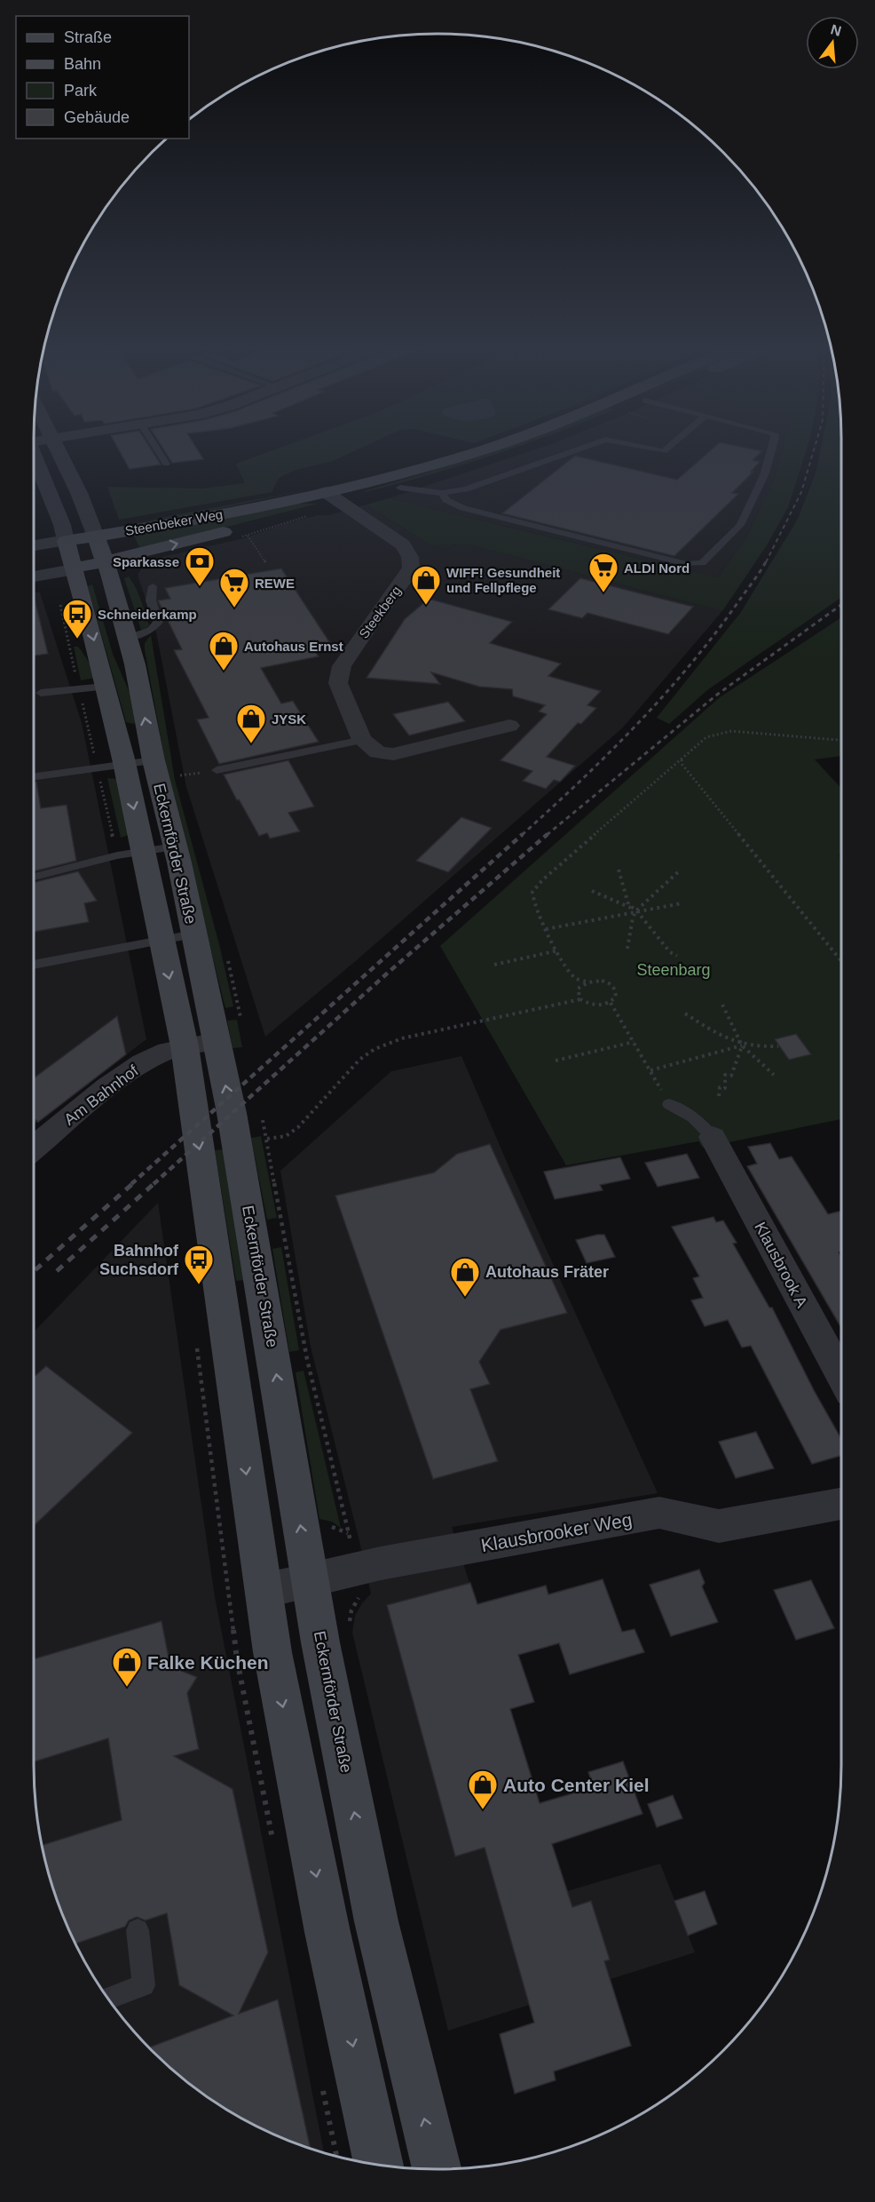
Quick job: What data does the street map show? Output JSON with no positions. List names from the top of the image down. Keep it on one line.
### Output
{"streets":{"main road":["Steenbeker Weg","Eckernförder Straße"],"street":["Steekberg","Am Bahnhof","Klausbrook A","Klausbrooker Weg"]},"crossings":[["Steenbeker Weg","Steekberg"],["Steenbeker Weg","Eckernförder Straße"],["Eckernförder Straße","Am Bahnhof"],["Eckernförder Straße","Klausbrooker Weg"]],"parks":["Steenbarg"],"places":{"bank":["Sparkasse"],"supermarket":["ALDI Nord","REWE"],"shop":["WIFF! Gesundheit und Fellpflege","Autohaus Ernst","JYSK","Autohaus Fräter","Falke Küchen","Auto Center Kiel"],"bus stop":["Schneiderkamp","Bahnhof Suchsdorf"]},"legend":["Straße","Bahn","Park","Gebäude"],"north":"top"}
